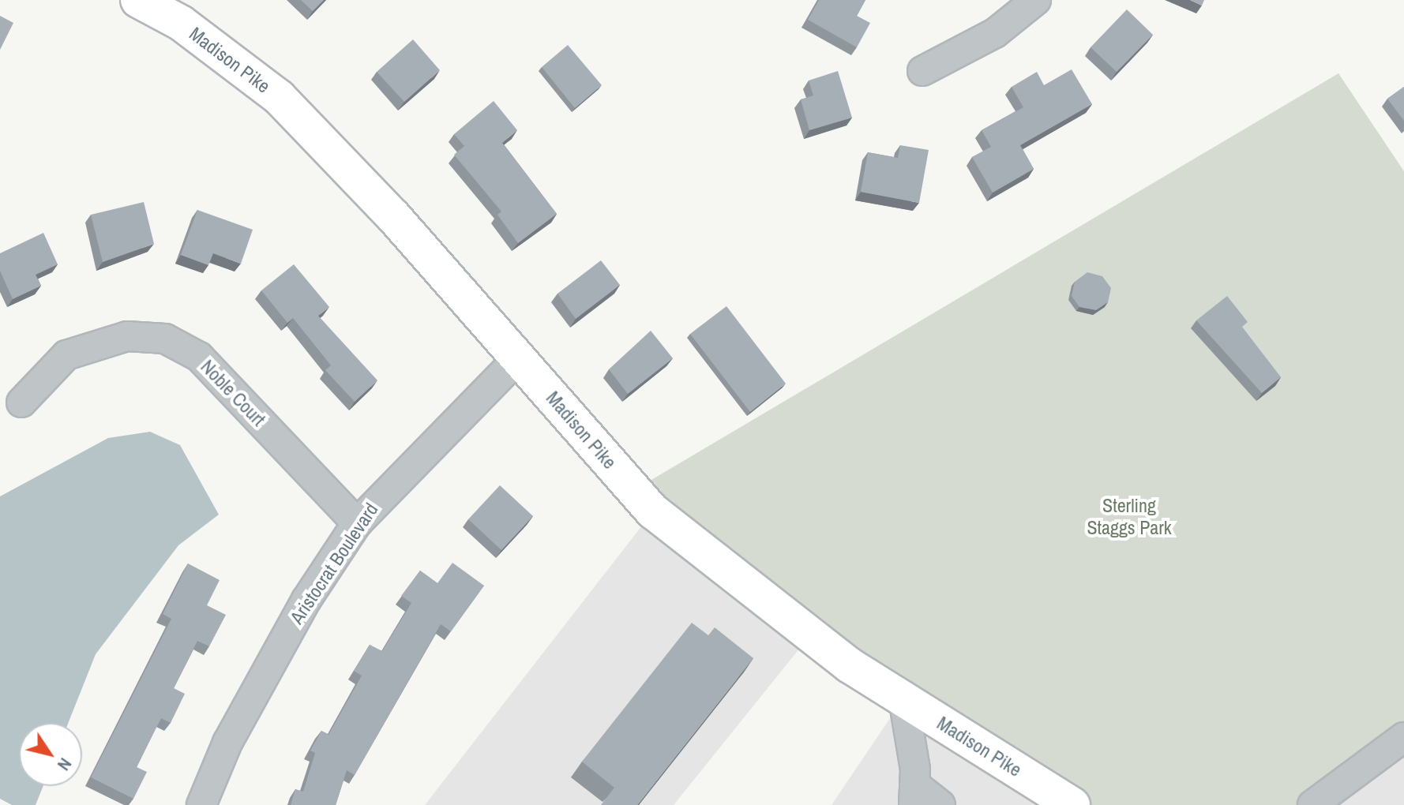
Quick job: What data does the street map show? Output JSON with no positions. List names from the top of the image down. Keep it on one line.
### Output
{"streets":{"main road":["Madison Pike"],"street":["Noble Court","Aristocrat Boulevard"]},"crossings":[["Madison Pike","Aristocrat Boulevard"],["Noble Court","Aristocrat Boulevard"]],"parks":["Sterling Staggs Park"],"north":"bottom right"}
